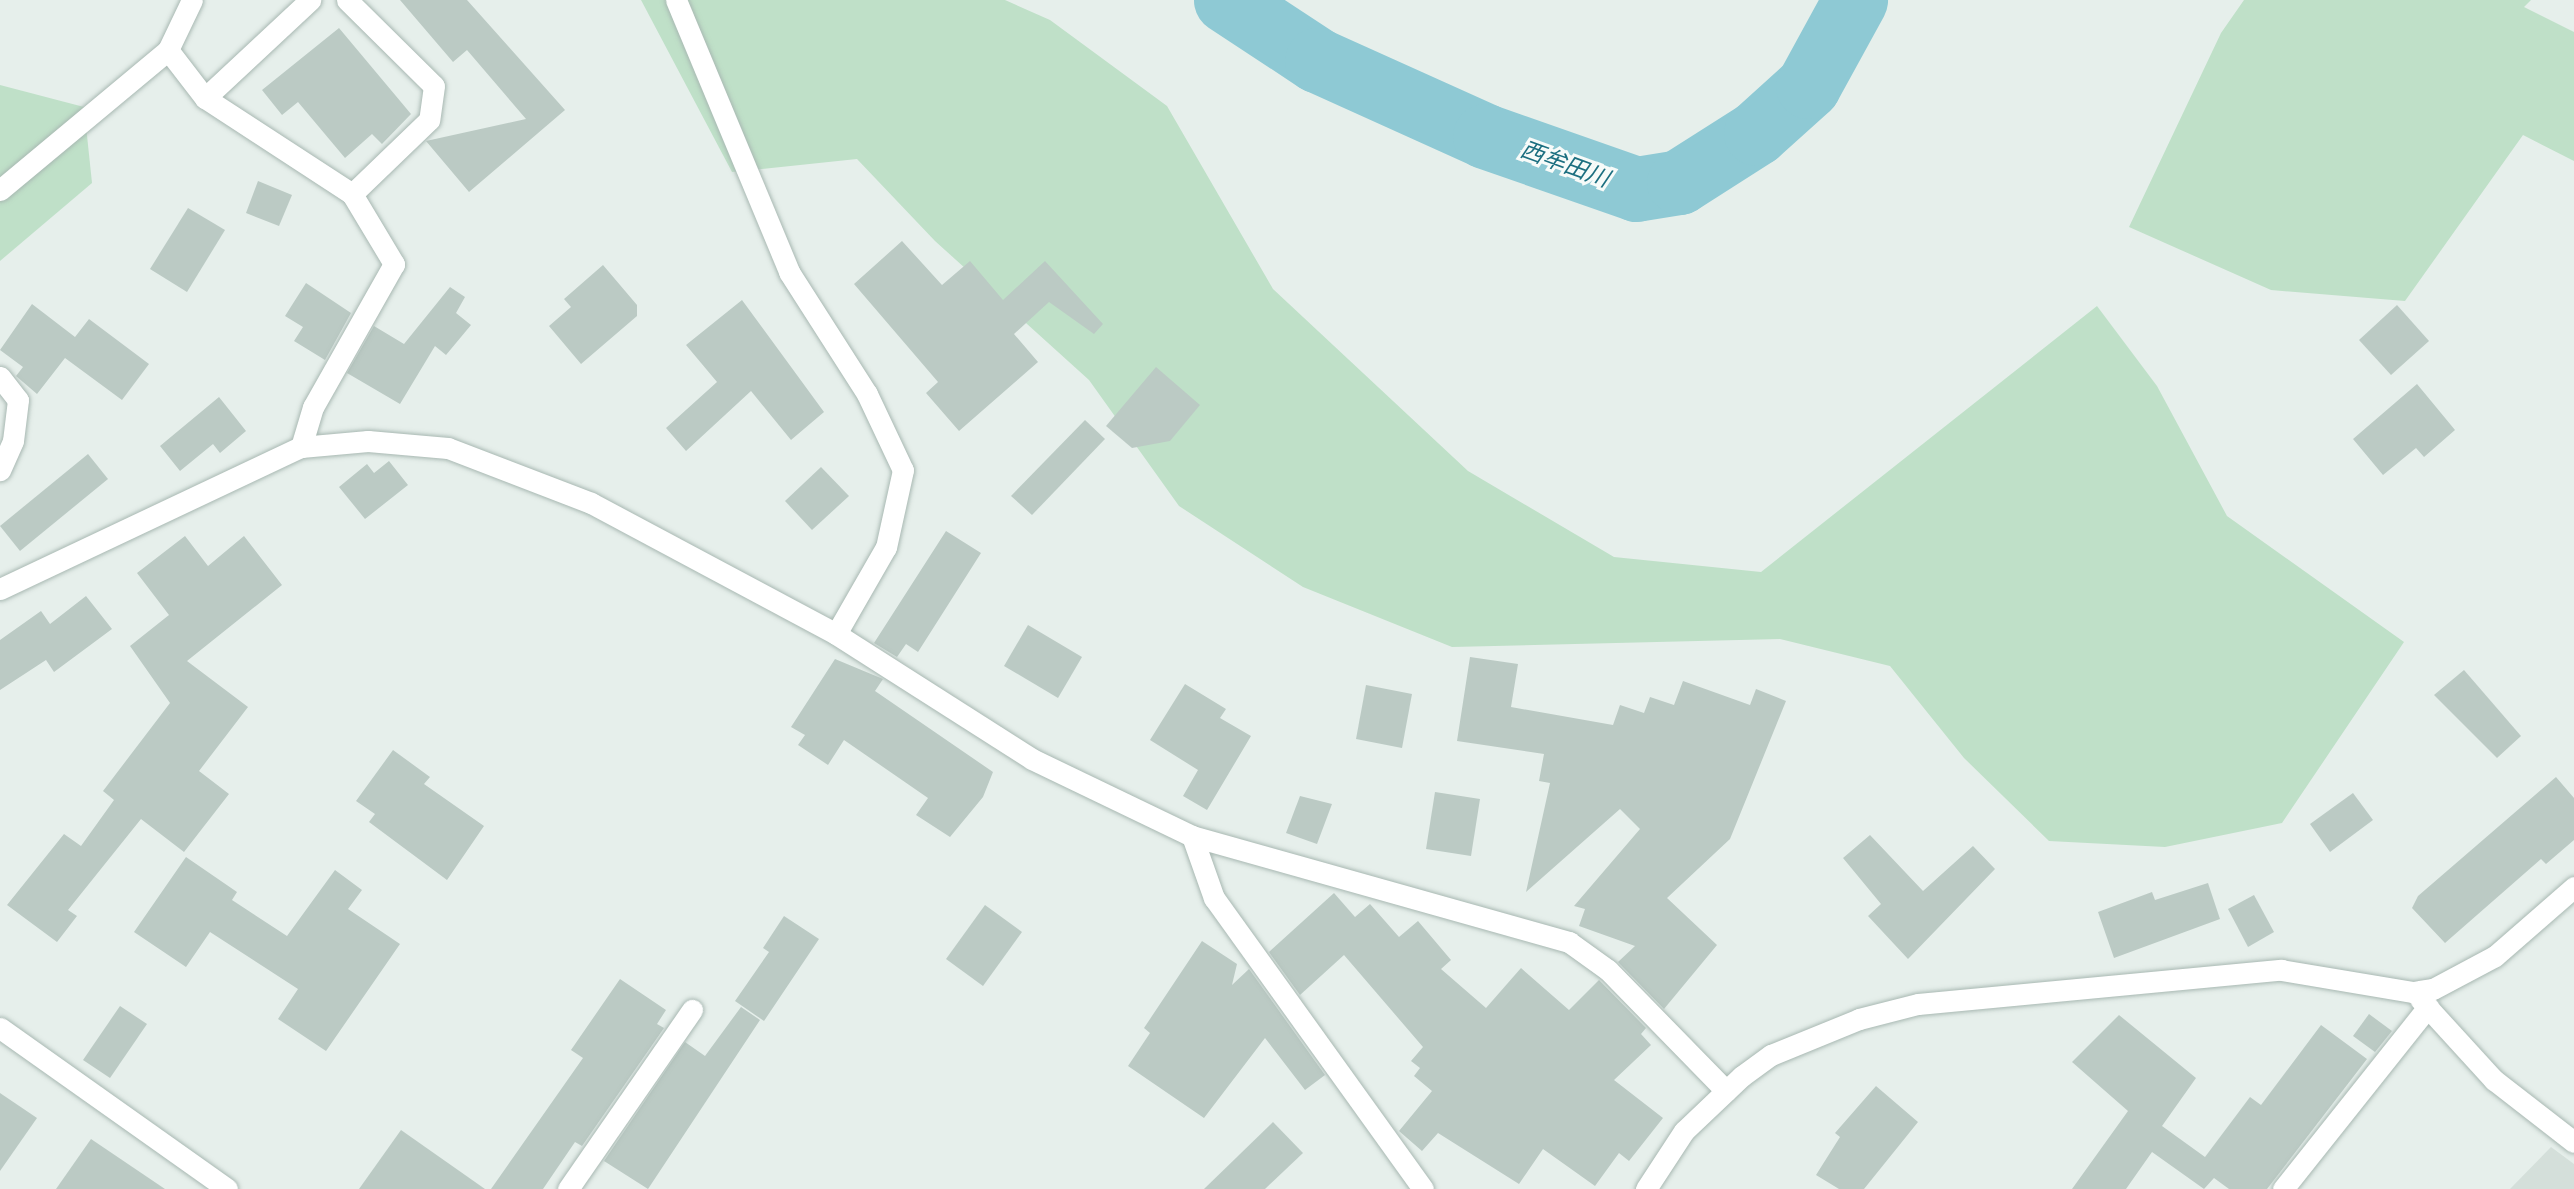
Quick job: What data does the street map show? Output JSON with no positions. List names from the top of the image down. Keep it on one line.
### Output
{"water":["西牟田川"]}
